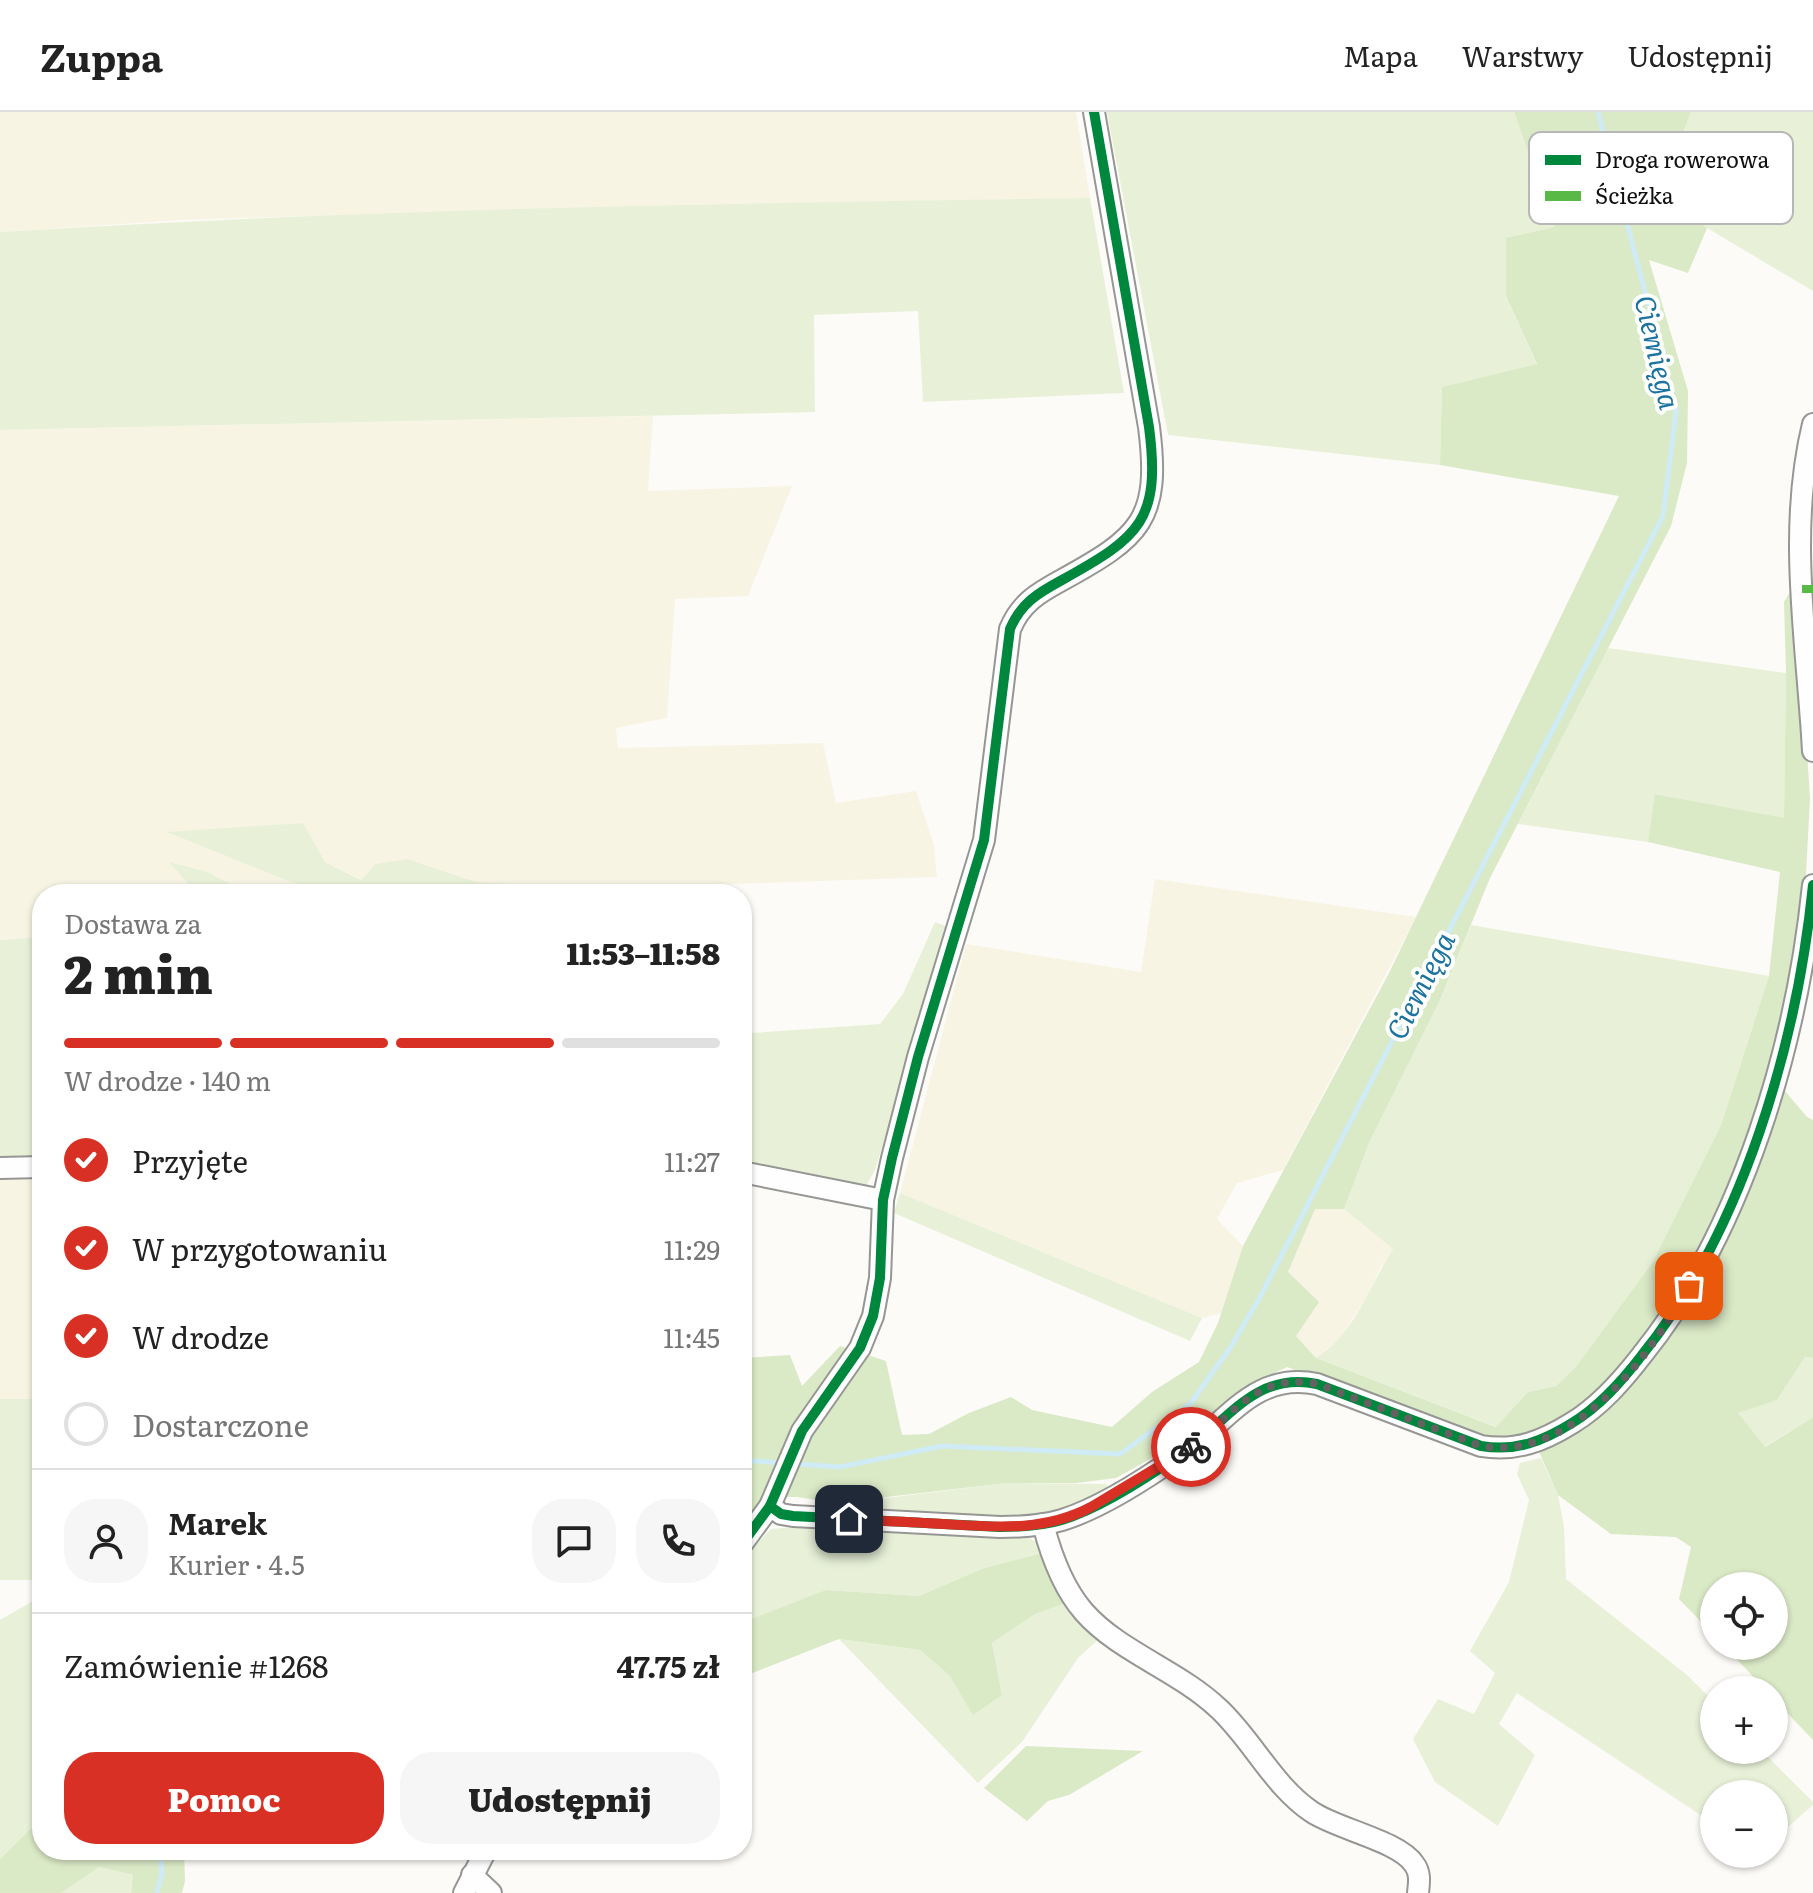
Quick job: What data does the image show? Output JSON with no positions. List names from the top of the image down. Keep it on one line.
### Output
{"water":["Ciemięga"],"legend":["Droga rowerowa","Ścieżka"],"page":{"header":"Zuppa","nav":["Mapa","Warstwy","Udostępnij"],"heading":["2 min","Dostawa za","11:53–11:58"],"panel":["Marek","Kurier · 4.5","Zamówienie #1268","47.75 zł"],"bar":"W drodze · 140 m","list":[["Przyjęte","11:27"],["W przygotowaniu","11:29"],["W drodze","11:45"],"Dostarczone"],"map_buttons":["+","−"],"buttons":["Pomoc","Udostępnij"]}}
